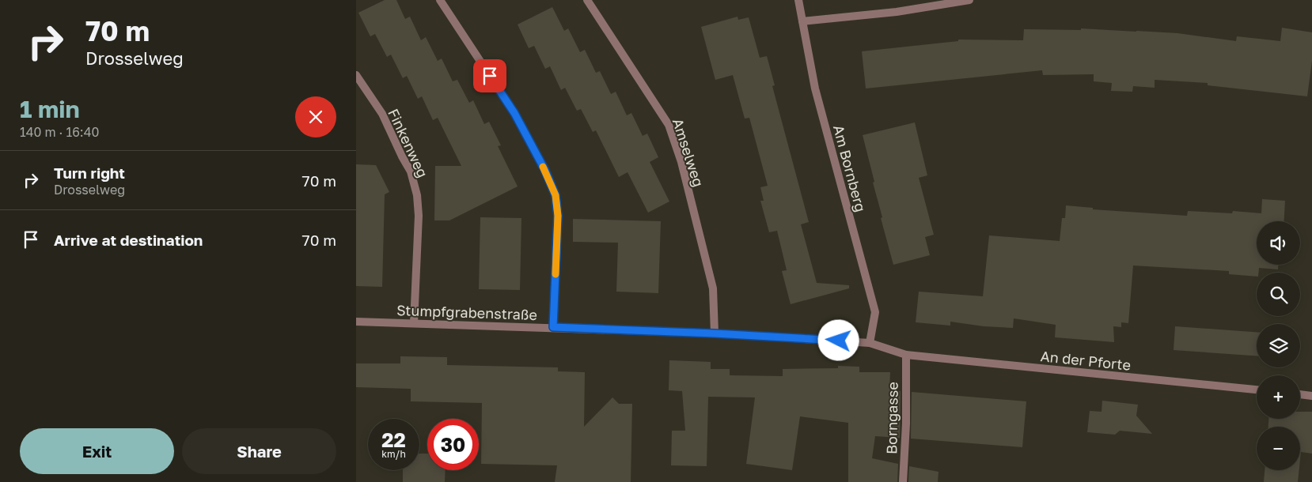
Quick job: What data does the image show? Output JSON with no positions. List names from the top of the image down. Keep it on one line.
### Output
{"streets":{"street":["Finkenweg","Amselweg","Am Bornberg","Stumpfgrabenstraße","An der Pforte","Borngasse"]},"crossings":[["Finkenweg","Stumpfgrabenstraße"],["Amselweg","Stumpfgrabenstraße"],["Am Bornberg","Stumpfgrabenstraße"],["Stumpfgrabenstraße","An der Pforte"],["Stumpfgrabenstraße","Borngasse"],["An der Pforte","Borngasse"]],"page":{"turn":["70 m","Drosselweg"],"heading":["1 min","140 m · 16:40"],"list":[{"name":"Turn right","note":"Drosselweg","value":"70 m"},{"name":"Arrive at destination","value":"70 m"}],"map_buttons":["+","−"],"speed":"22 km/h","limit":"30","buttons":["Exit","Share"]}}
